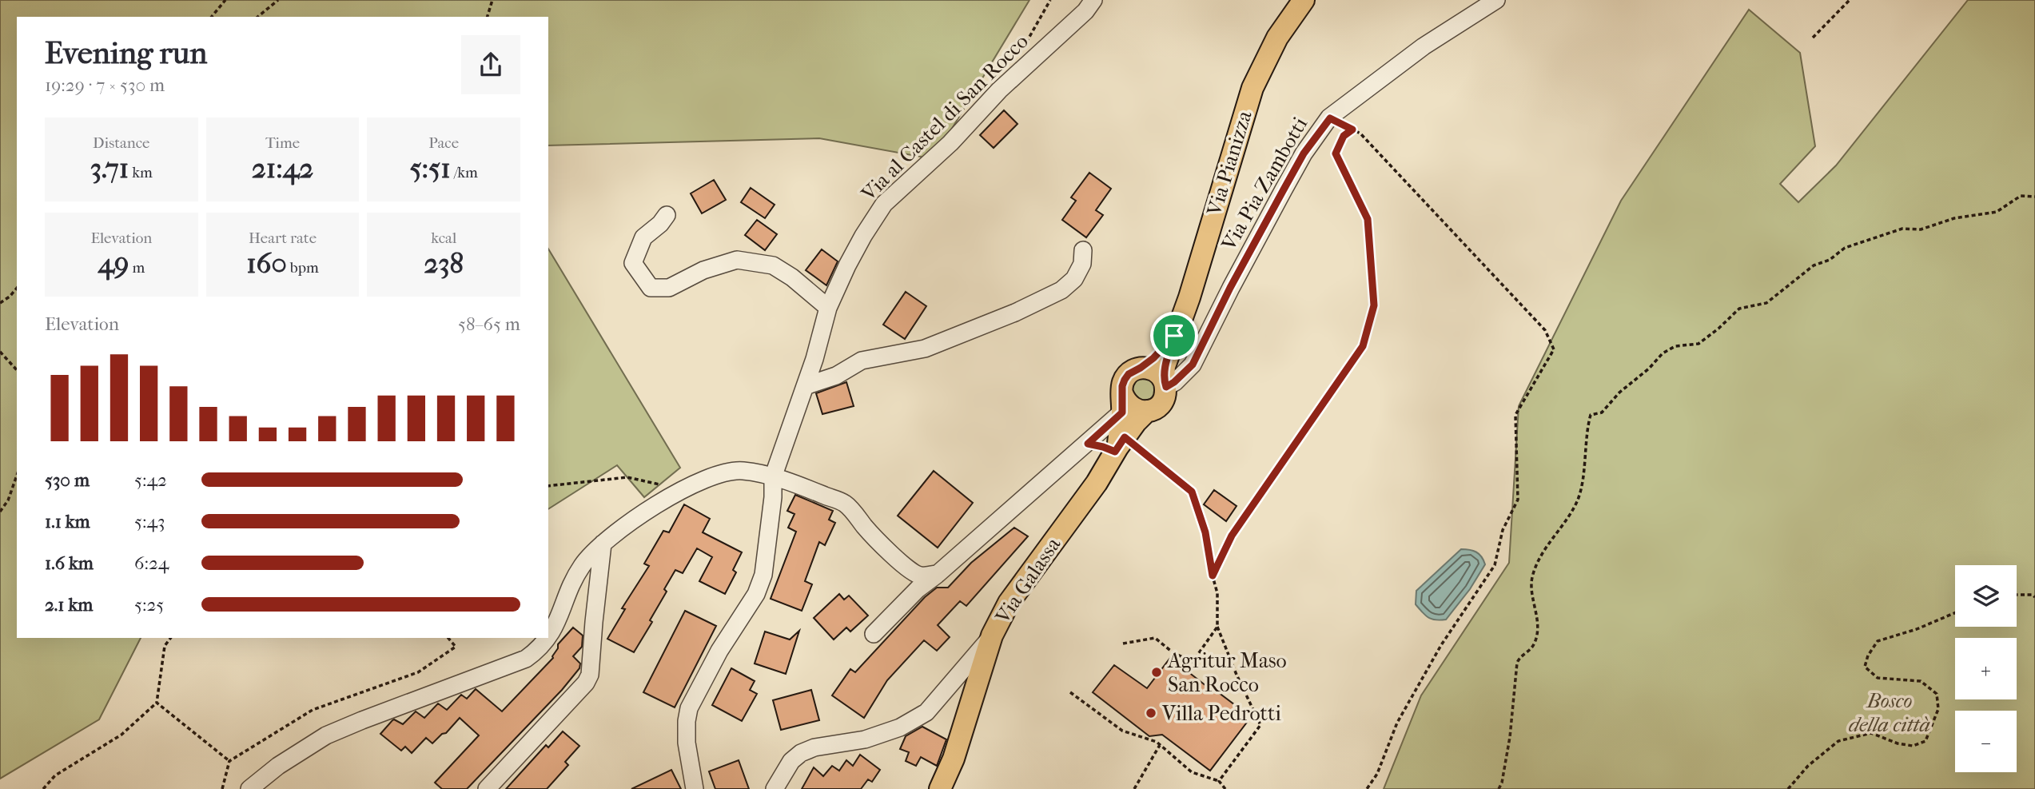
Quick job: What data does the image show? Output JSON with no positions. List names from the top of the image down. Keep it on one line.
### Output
{"streets":{"main road":["Via Pianizza","Via Galassa"],"street":["Via al Castel di San Rocco","Via Pia Zambotti"]},"crossings":[["Via Pianizza","Via Pia Zambotti"],["Via Pianizza","Via Galassa"],["Via Pia Zambotti","Via Galassa"]],"parks":["Bosco della città"],"places":["Agritur Maso San Rocco","Villa Pedrotti"],"page":{"heading":["Evening run","19:29 · 7 × 530 m"],"stats":[["Distance","3.71 km"],["Time","21:42"],["Pace","5:51 /km"],["Elevation","49 m"],["Heart rate","160 bpm"],["kcal","238"]],"chart":["Elevation","58–65 m"],"list":[{"name":"530 m","note":"5:42"},{"name":"1.1 km","note":"5:43"},{"name":"1.6 km","note":"6:24"},{"name":"2.1 km","note":"5:25"}],"map_buttons":["+","−"]}}
